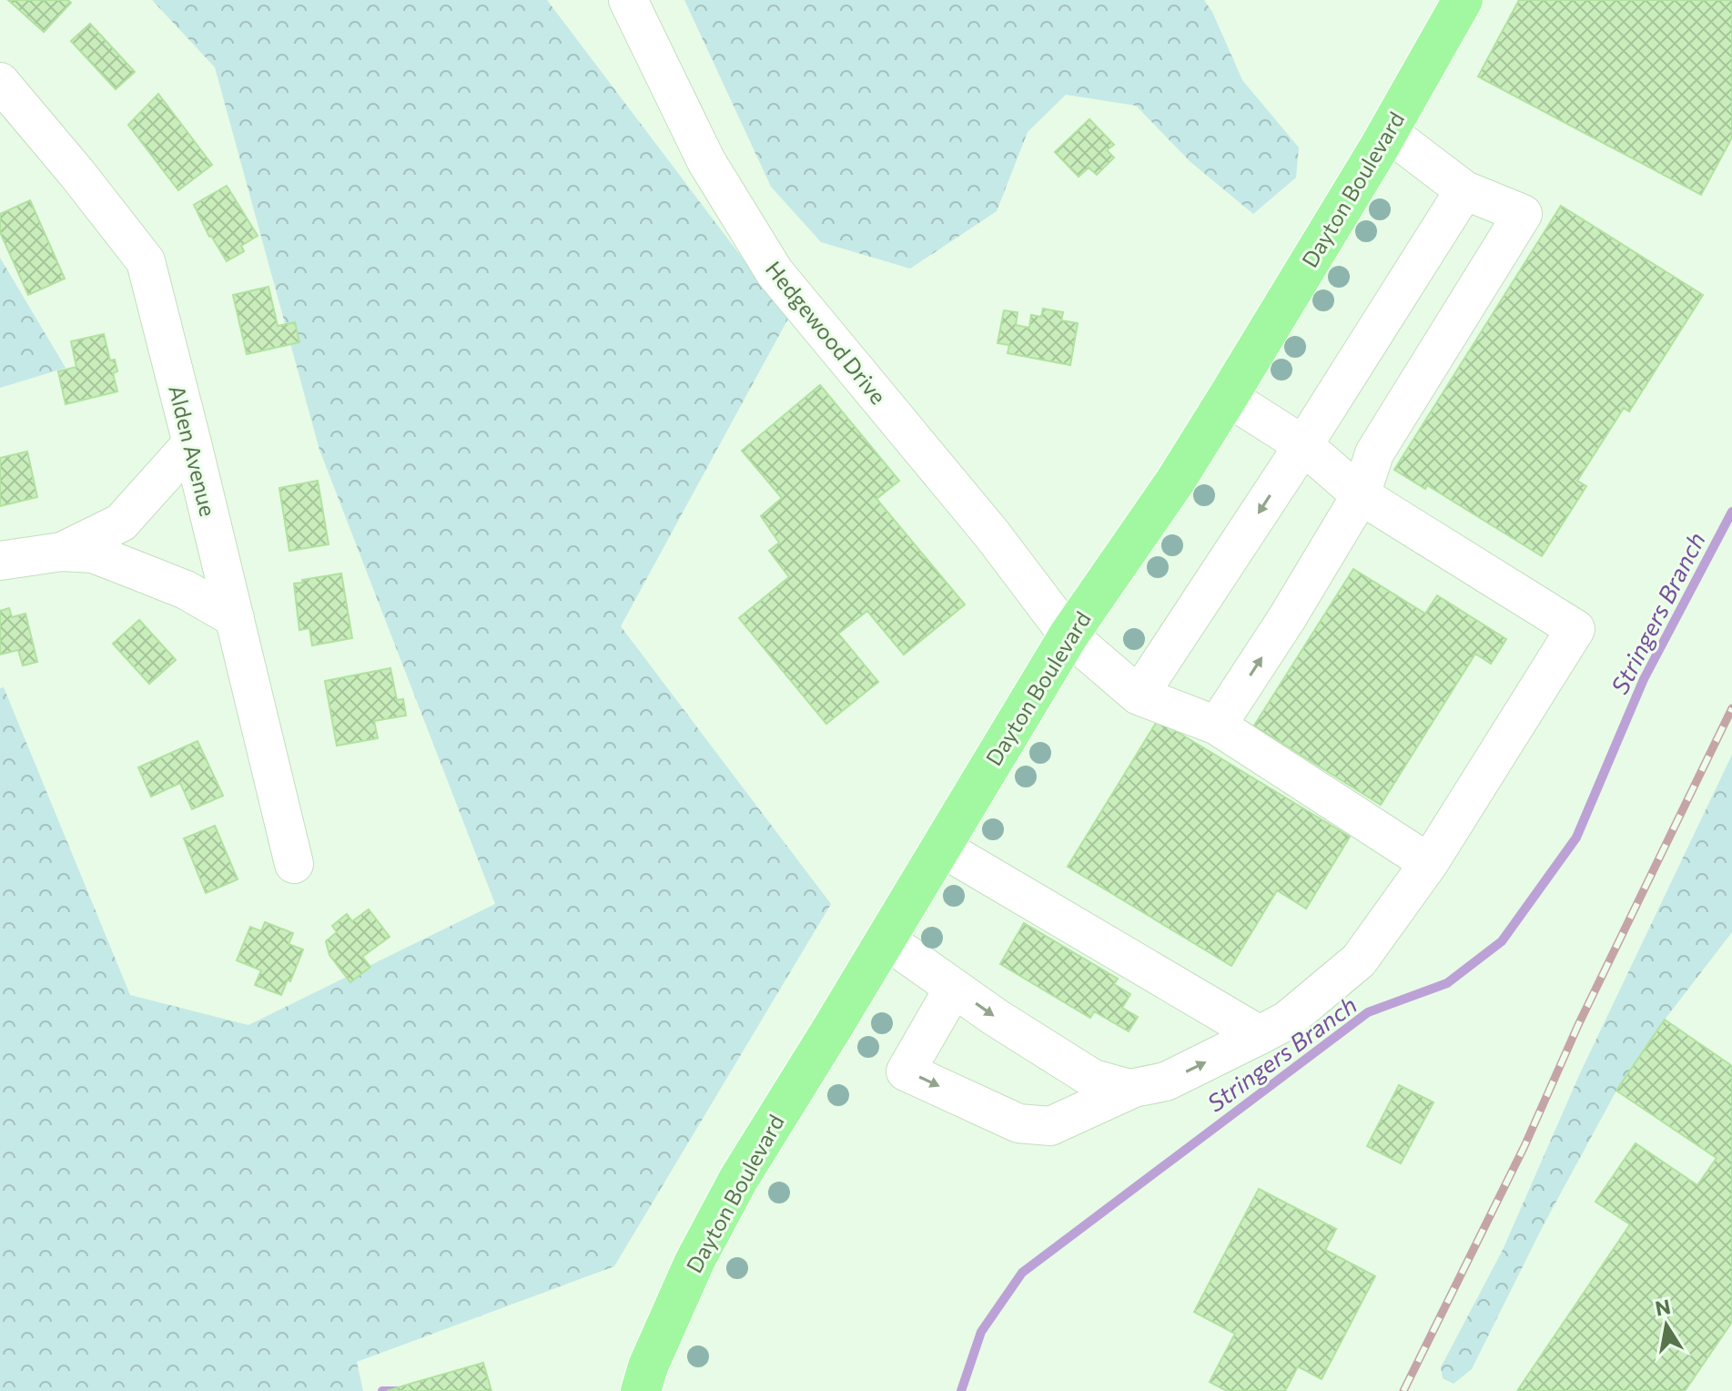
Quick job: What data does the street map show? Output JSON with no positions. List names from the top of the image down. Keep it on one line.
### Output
{"streets":{"main road":["Dayton Boulevard"],"street":["Hedgewood Drive","Alden Avenue"]},"crossings":[["Dayton Boulevard","Hedgewood Drive"]],"water":["Stringers Branch"],"north":"top"}
